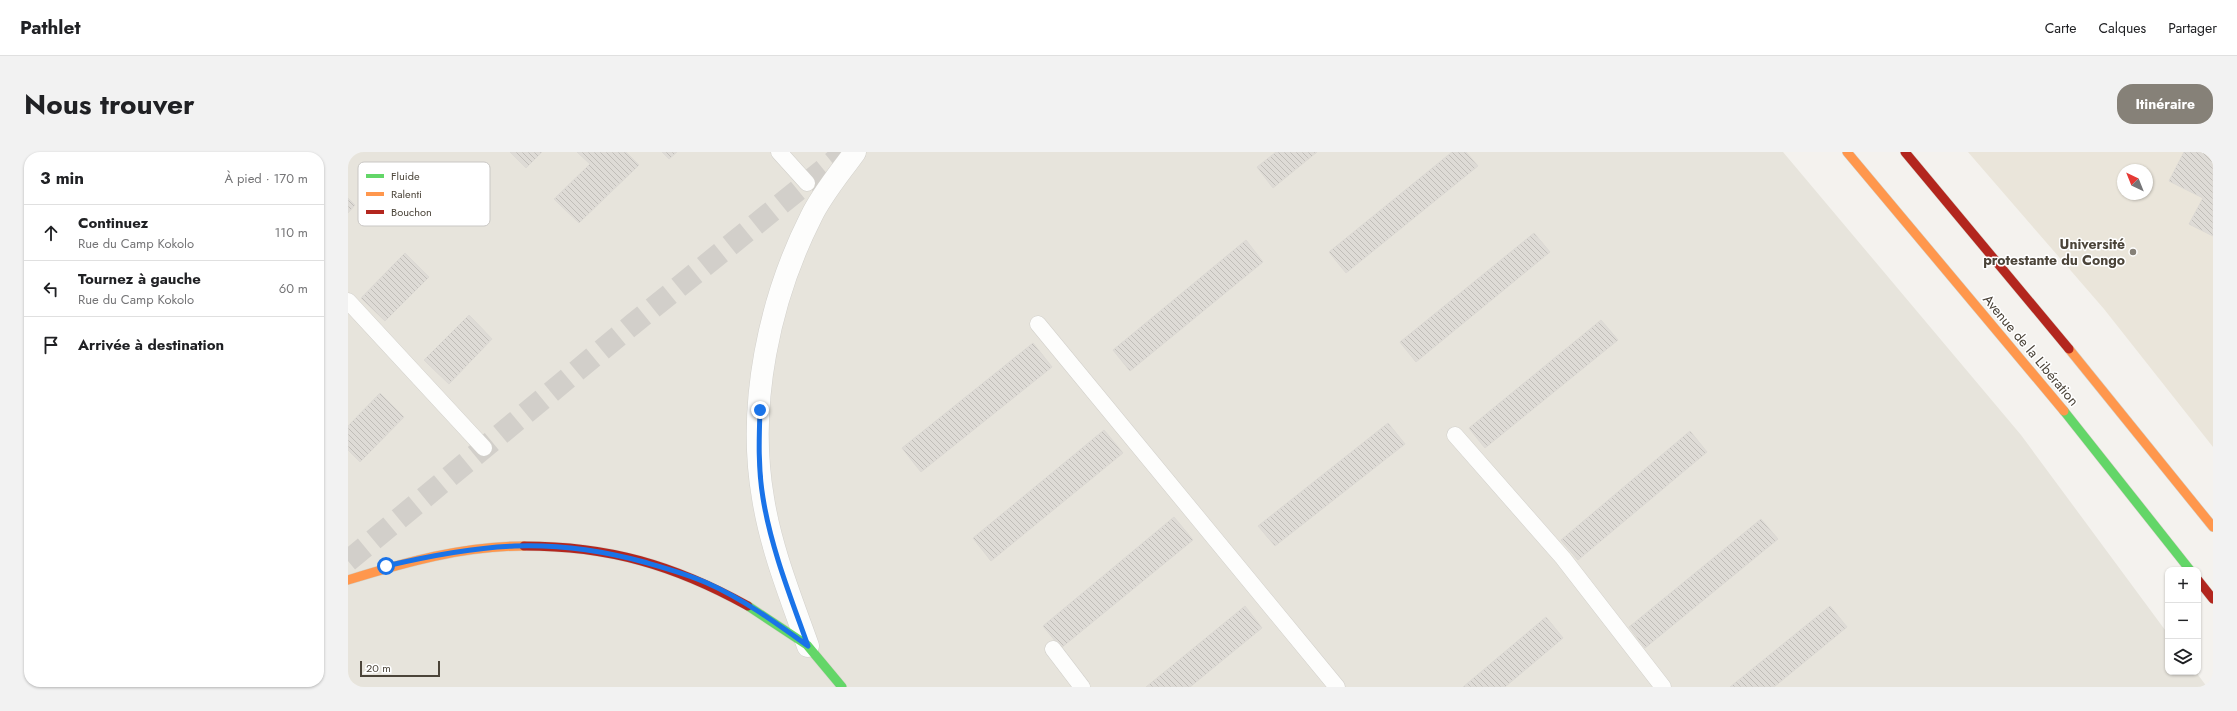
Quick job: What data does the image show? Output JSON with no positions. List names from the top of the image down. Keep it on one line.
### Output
{"streets":{"main road":["Avenue de la Libération"]},"places":["Université protestante du Congo"],"legend":["Fluide","Ralenti","Bouchon"],"scale_bar":"20 m","north":"top left","page":{"header":"Pathlet","nav":["Carte","Calques","Partager"],"title":"Nous trouver","buttons":"Itinéraire","heading":["3 min","À pied · 170 m"],"list":[["Continuez","Rue du Camp Kokolo","110 m"],["Tournez à gauche","Rue du Camp Kokolo","60 m"],"Arrivée à destination"],"map_buttons":["+","−"],"scale":"20 m"}}
